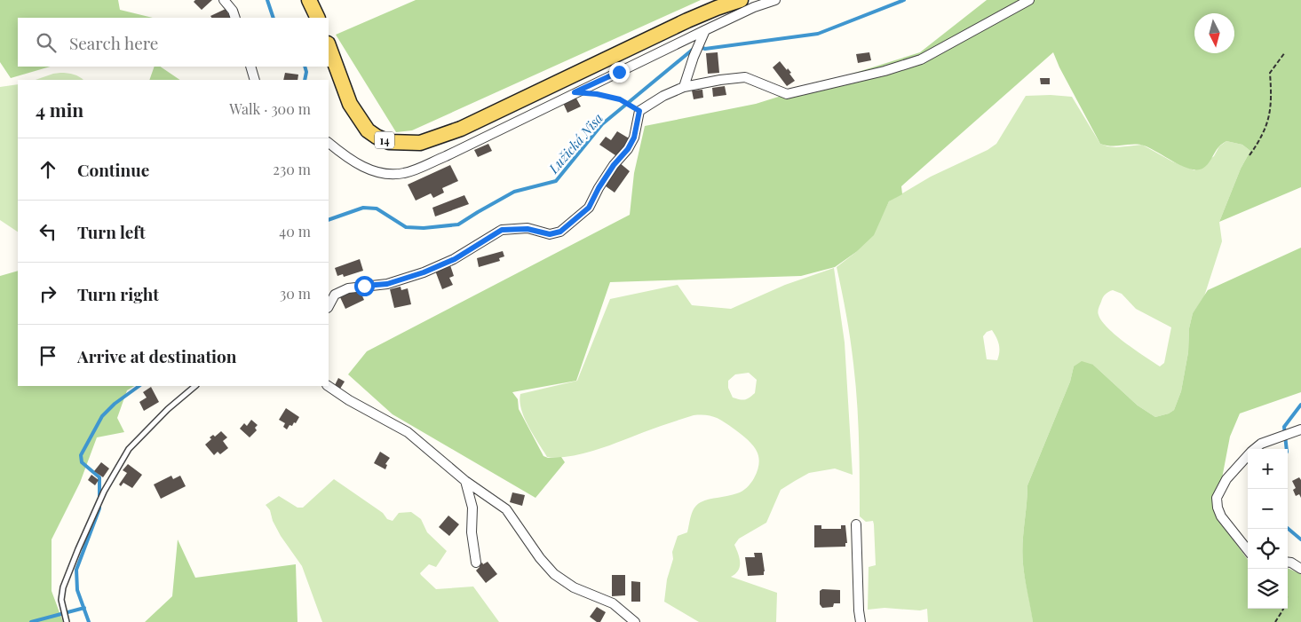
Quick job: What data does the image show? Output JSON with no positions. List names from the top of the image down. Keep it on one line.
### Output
{"streets":{"main road":["14"]},"water":["Lužická Nisa"],"north":"bottom","page":{"search":"Search here","heading":["4 min","Walk · 300 m"],"list":[["Continue","230 m"],["Turn left","40 m"],["Turn right","30 m"],"Arrive at destination"],"map_buttons":["+","−"]}}
